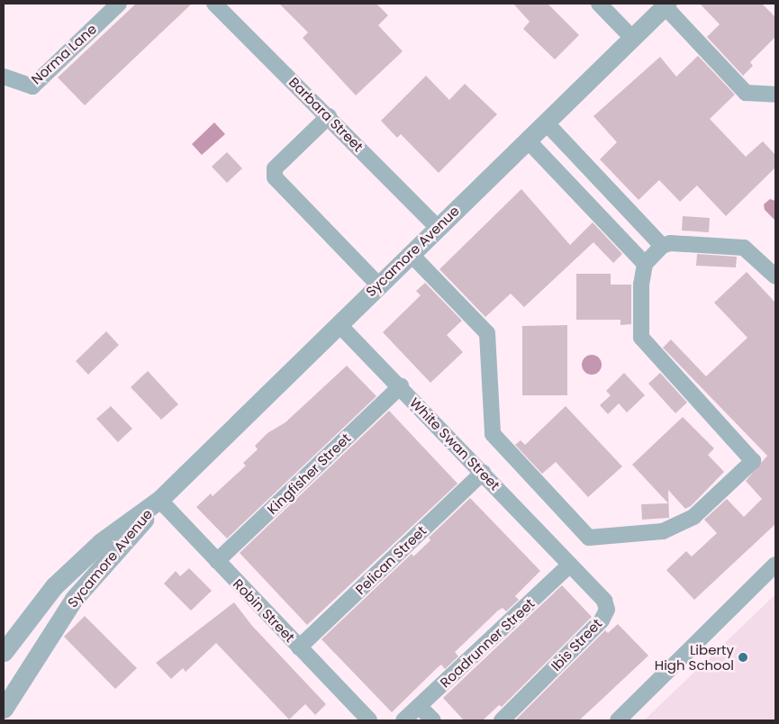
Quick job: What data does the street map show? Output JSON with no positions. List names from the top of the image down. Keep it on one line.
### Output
{"streets":{"street":["Norma Lane","Barbara Street","Sycamore Avenue","White Swan Street","Kingfisher Street","Pelican Street","Robin Street","Roadrunner Street","Ibis Street"]},"crossings":[["Barbara Street","Sycamore Avenue"],["Sycamore Avenue","White Swan Street"],["Sycamore Avenue","Robin Street"],["White Swan Street","Kingfisher Street"],["White Swan Street","Pelican Street"],["White Swan Street","Roadrunner Street"],["White Swan Street","Ibis Street"],["Kingfisher Street","Robin Street"],["Pelican Street","Robin Street"],["Roadrunner Street","Ibis Street"]],"places":["Liberty High School"]}
